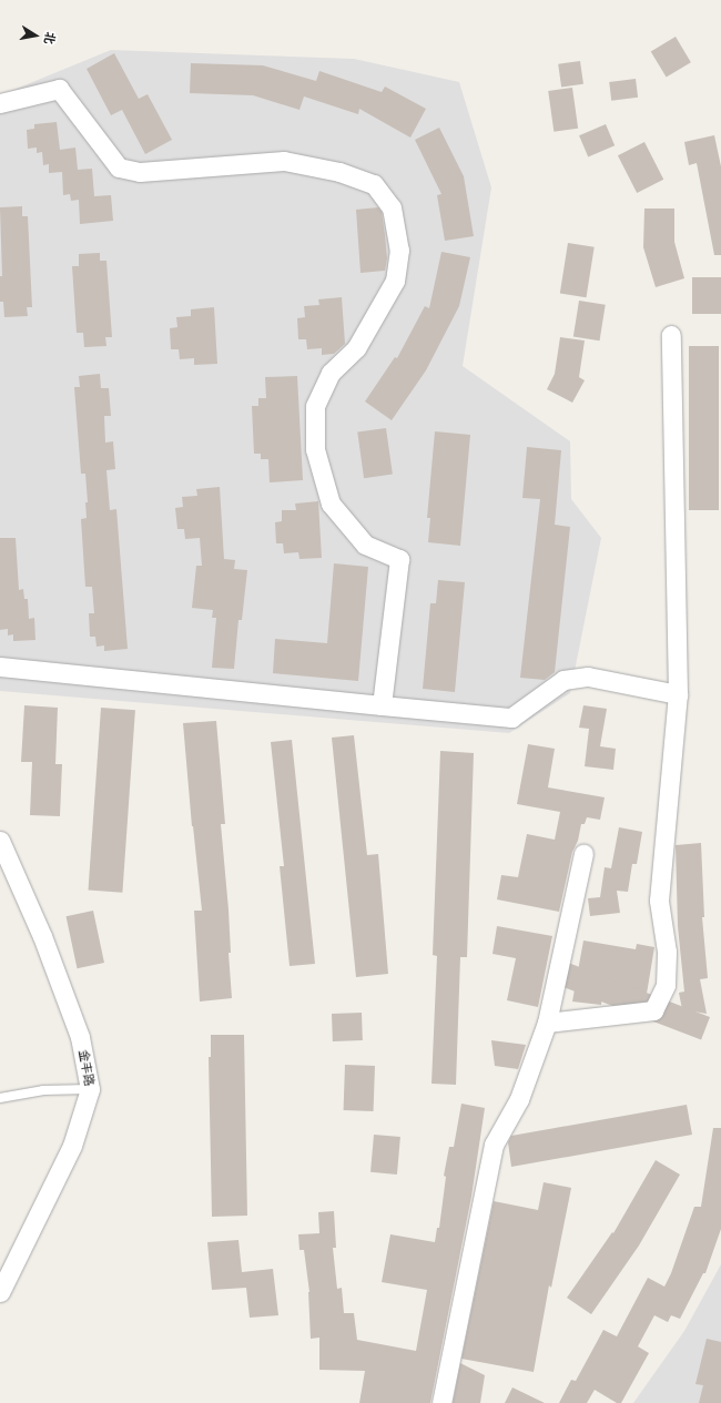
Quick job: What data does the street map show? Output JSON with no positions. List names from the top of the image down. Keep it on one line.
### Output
{"streets":{"street":["金丰路"]},"north":"right"}
